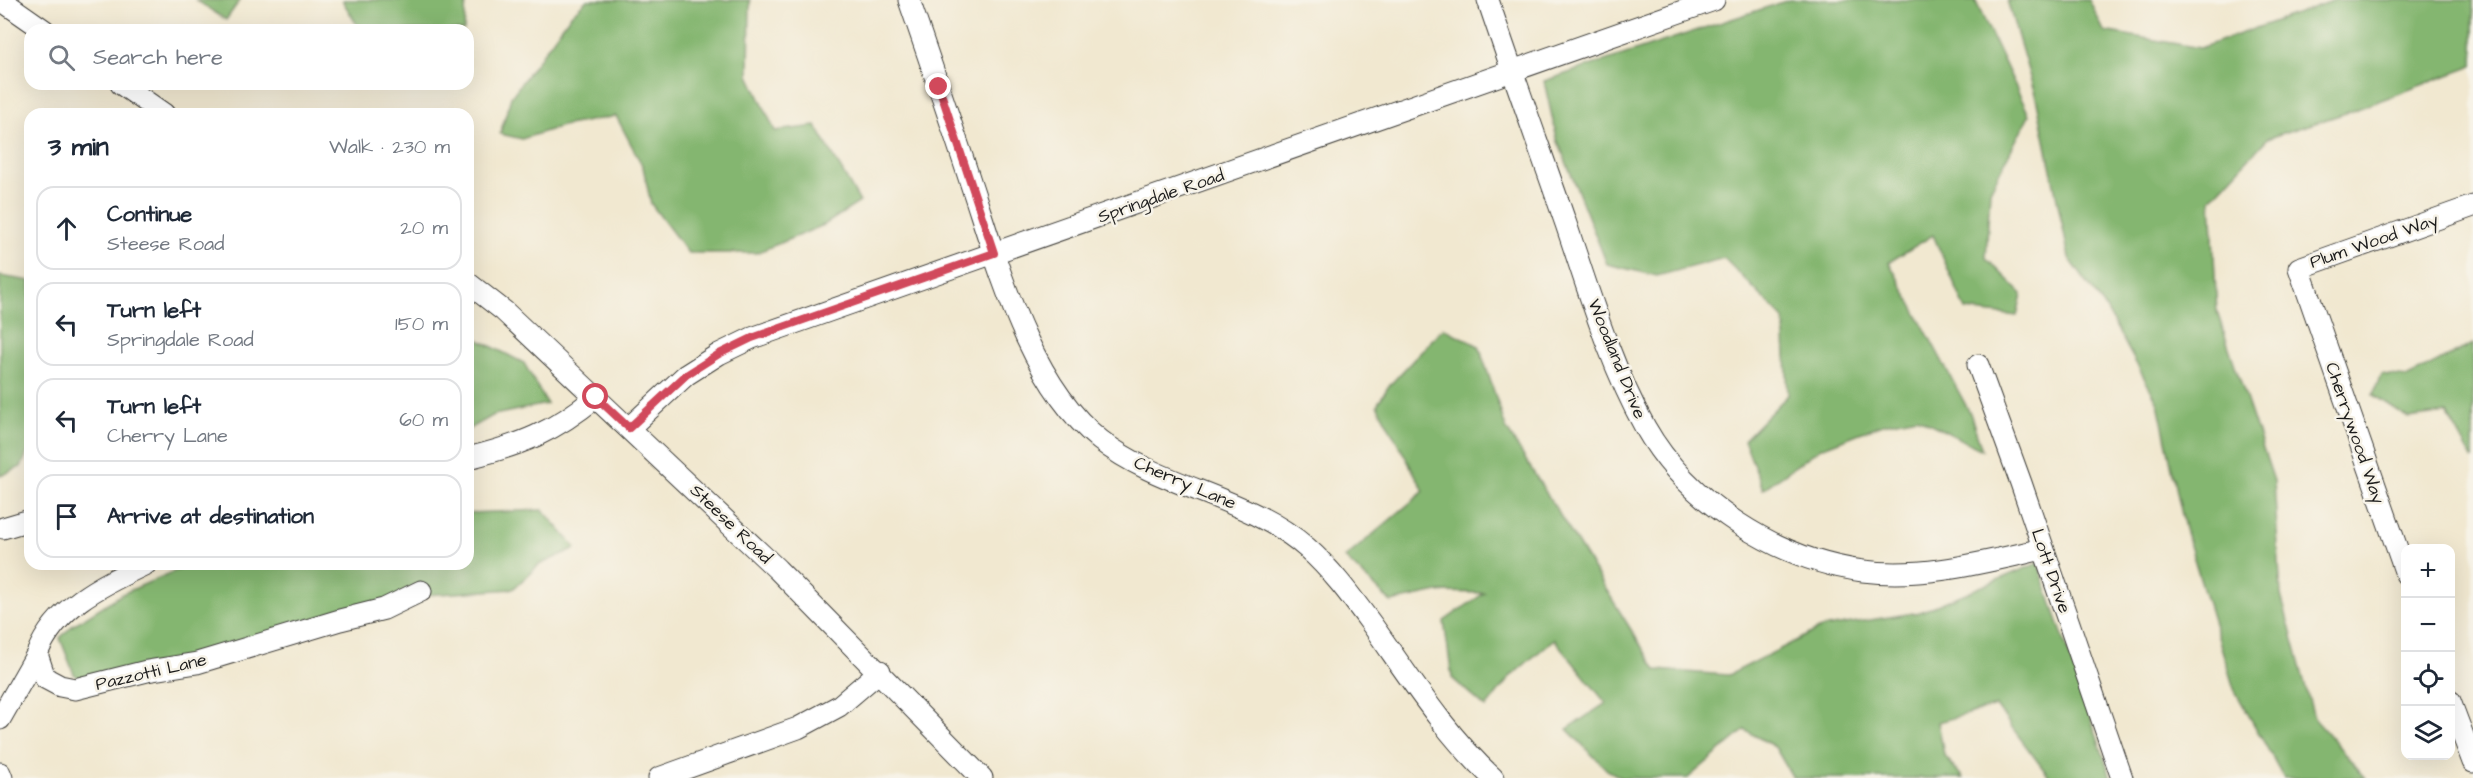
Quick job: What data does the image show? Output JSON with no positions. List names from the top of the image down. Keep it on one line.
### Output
{"streets":{"street":["Springdale Road","Plum Wood Way","Woodland Drive","Cherrywood Way","Cherry Lane","Steese Road","Lott Drive","Pazzotti Lane"]},"crossings":[["Springdale Road","Woodland Drive"],["Springdale Road","Cherry Lane"],["Springdale Road","Steese Road"],["Plum Wood Way","Cherrywood Way"],["Woodland Drive","Lott Drive"]],"page":{"search":"Search here","heading":["3 min","Walk · 230 m"],"list":[["Continue","Steese Road","20 m"],["Turn left","Springdale Road","150 m"],["Turn left","Cherry Lane","60 m"],"Arrive at destination"],"map_buttons":["+","−"]}}
